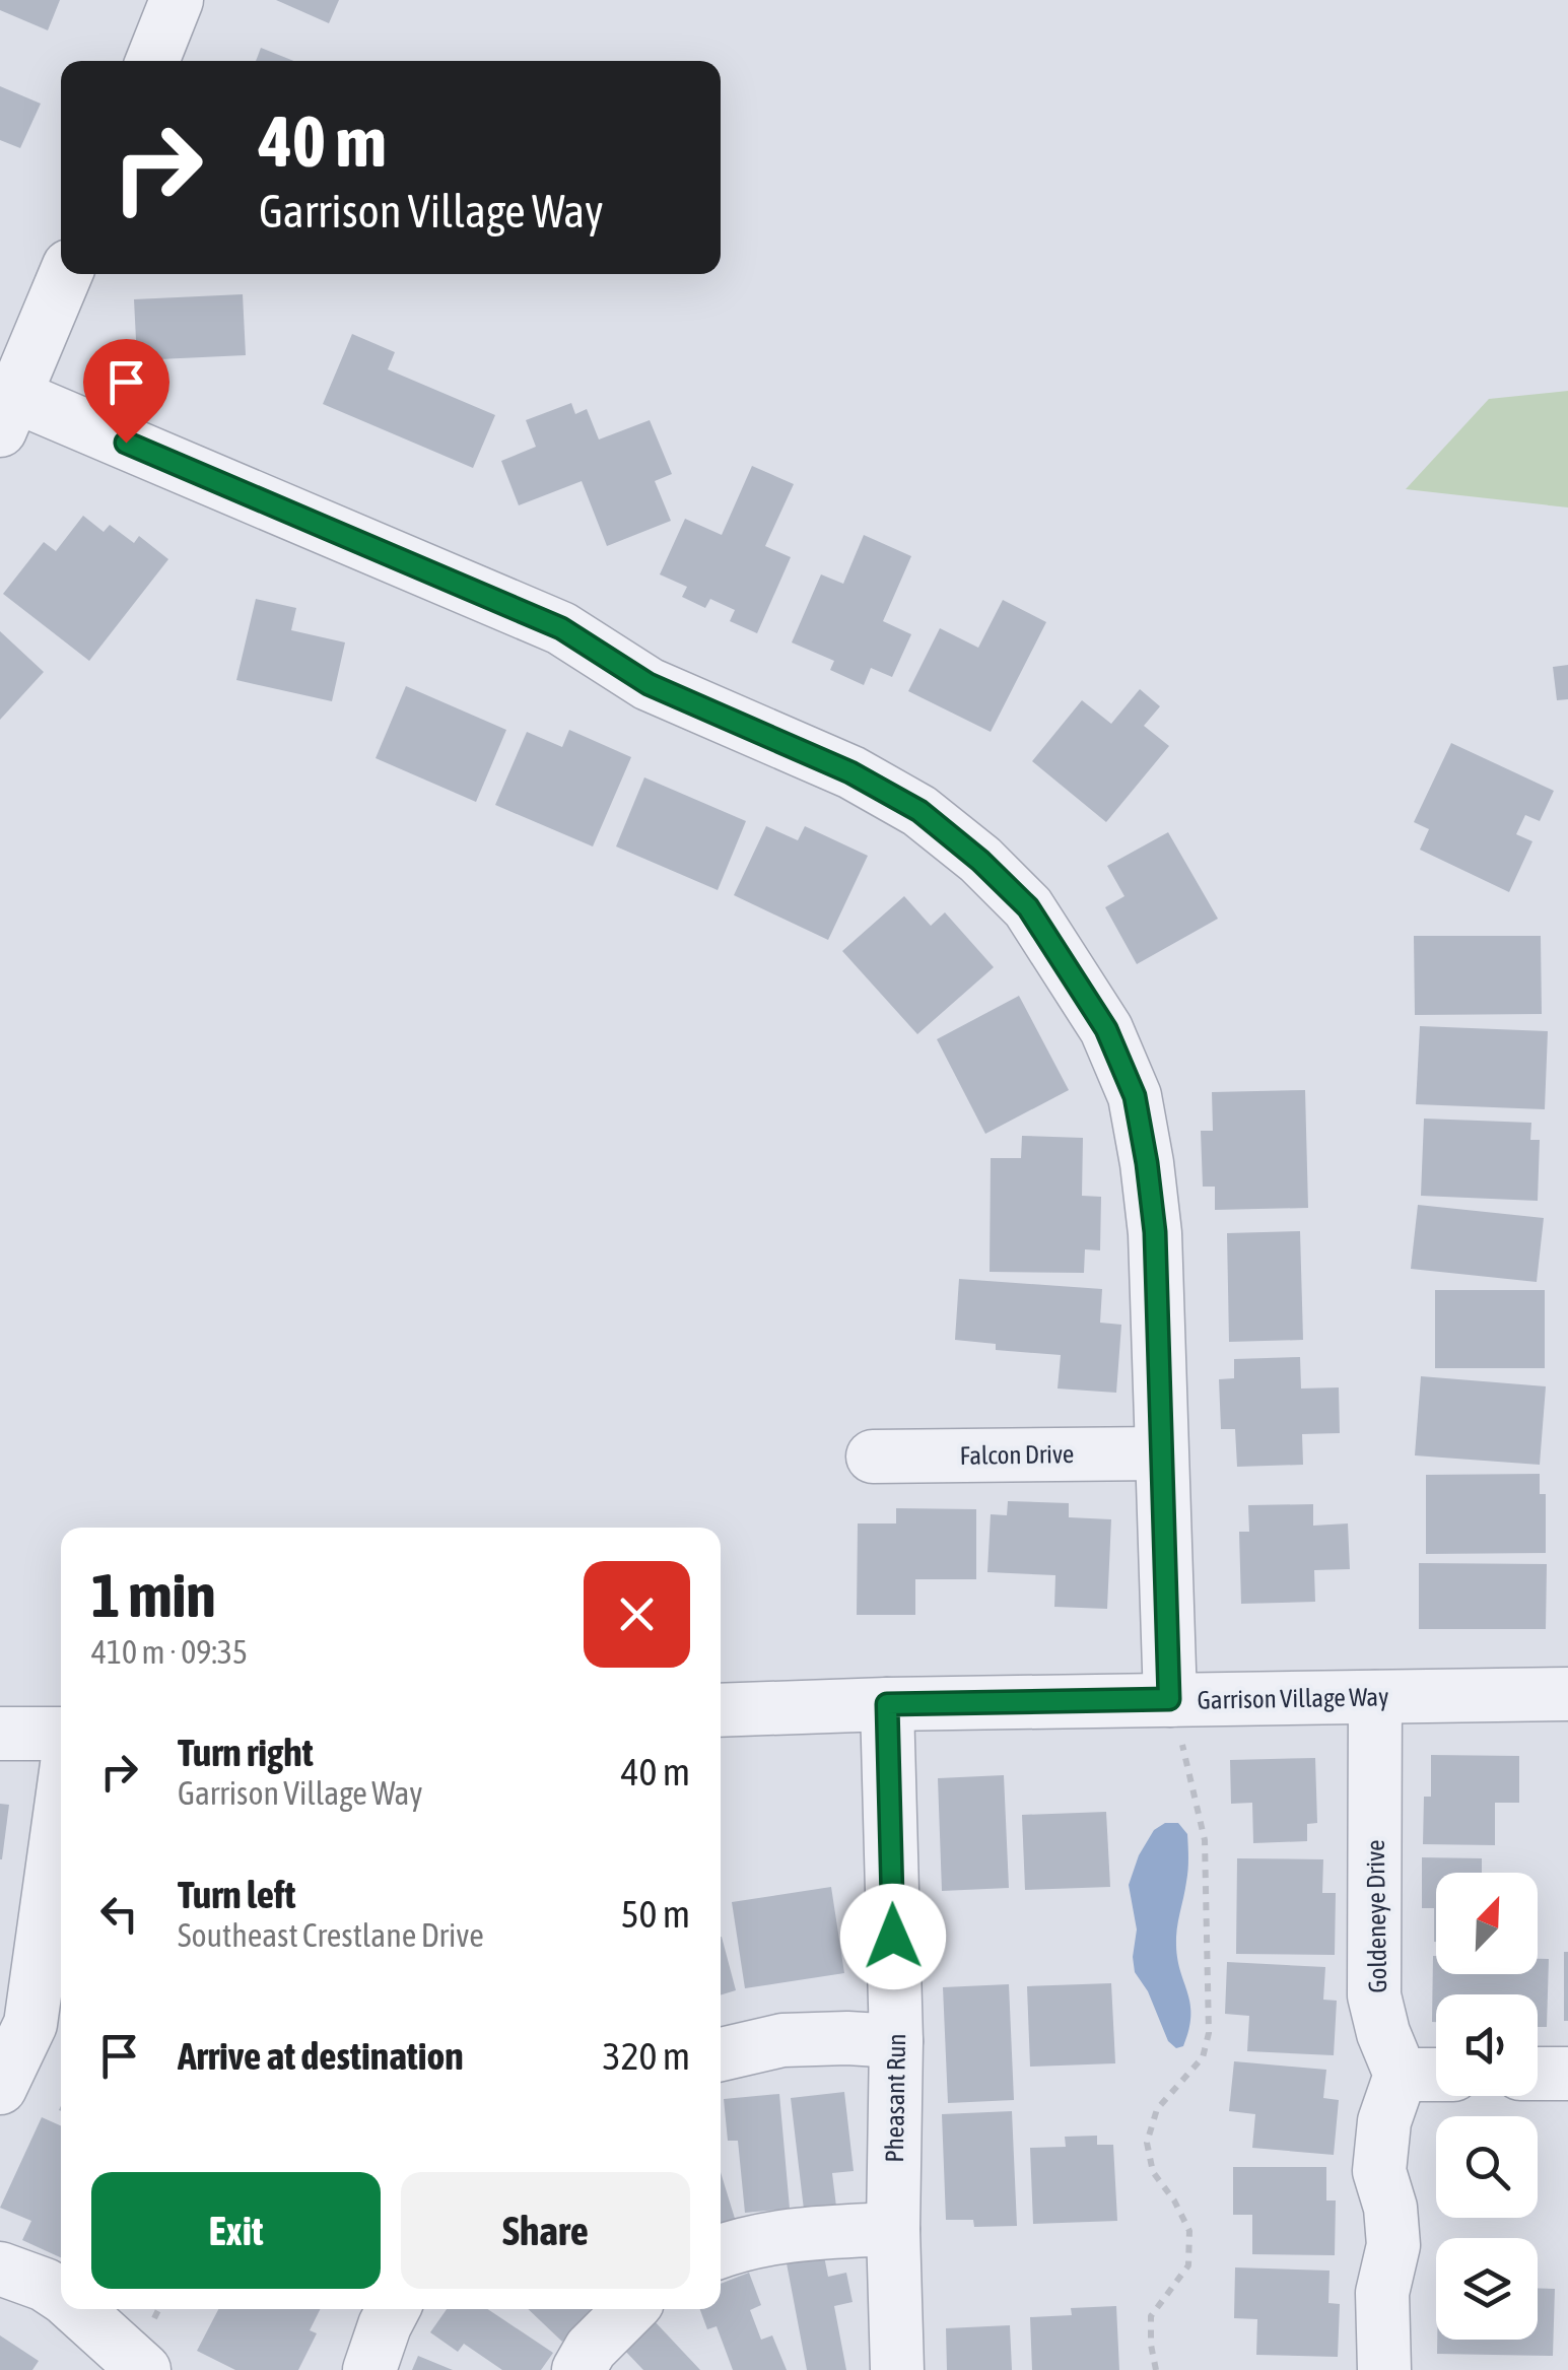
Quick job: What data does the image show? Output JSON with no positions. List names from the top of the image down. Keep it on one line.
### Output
{"streets":{"street":["Falcon Drive","Garrison Village Way","Goldeneye Drive","Pheasant Run"]},"crossings":[["Garrison Village Way","Goldeneye Drive"],["Garrison Village Way","Pheasant Run"]],"north":"top right","page":{"turn":["40 m","Garrison Village Way"],"heading":["1 min","410 m · 09:35"],"list":[{"name":"Turn right","note":"Garrison Village Way","value":"40 m"},{"name":"Turn left","note":"Southeast Crestlane Drive","value":"50 m"},{"name":"Arrive at destination","value":"320 m"}],"buttons":["Exit","Share"]}}
